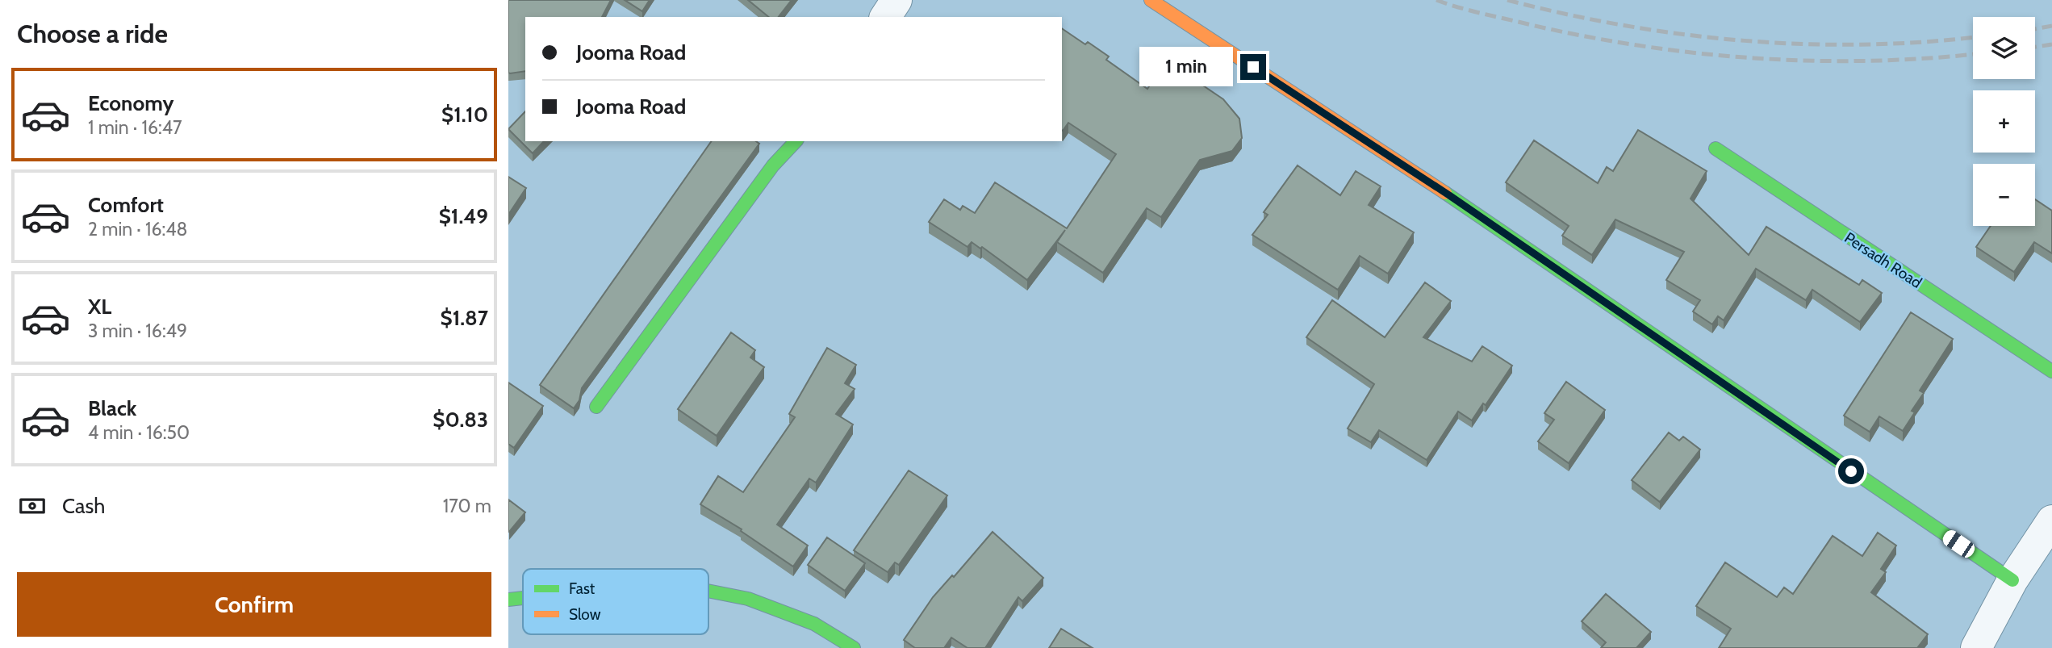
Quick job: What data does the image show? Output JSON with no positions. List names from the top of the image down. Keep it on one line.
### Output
{"streets":{"street":["Persadh Road"]},"legend":["Fast","Slow"],"page":{"heading":"Choose a ride","map_buttons":["+","−"],"banner":["Jooma Road","Jooma Road"],"bubble":"1 min","list":[{"name":"Economy","note":"1 min · 16:47","value":"$1.10"},{"name":"Comfort","note":"2 min · 16:48","value":"$1.49"},{"name":"XL","note":"3 min · 16:49","value":"$1.87"},{"name":"Black","note":"4 min · 16:50","value":"$0.83"}],"pay":["Cash","170 m"],"buttons":"Confirm"}}
